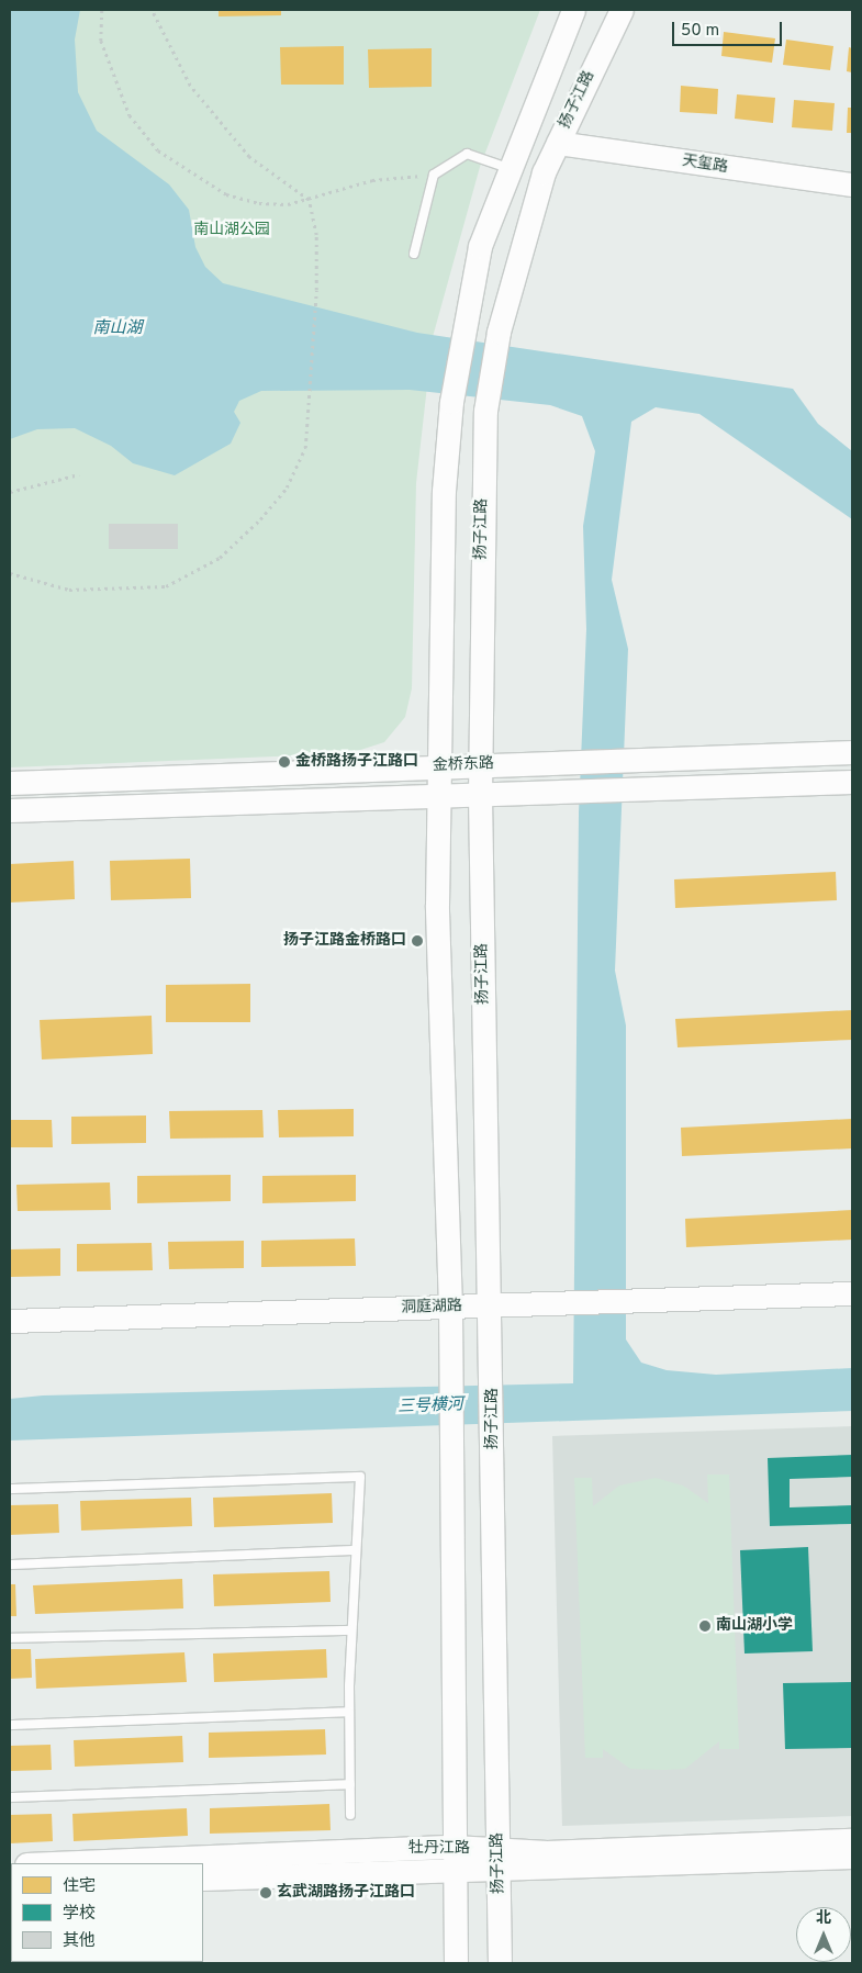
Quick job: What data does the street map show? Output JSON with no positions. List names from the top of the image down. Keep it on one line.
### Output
{"streets":{"street":["扬子江路","天玺路","金桥东路","洞庭湖路","牡丹江路"]},"crossings":[["扬子江路","天玺路"],["扬子江路","金桥东路"],["扬子江路","洞庭湖路"],["扬子江路","牡丹江路"]],"water":["南山湖","三号横河"],"parks":["南山湖公园"],"places":["金桥路扬子江路口","扬子江路金桥路口","南山湖小学","玄武湖路扬子江路口"],"legend":["住宅","学校","其他"],"scale_bar":"50 m","north":"top"}
